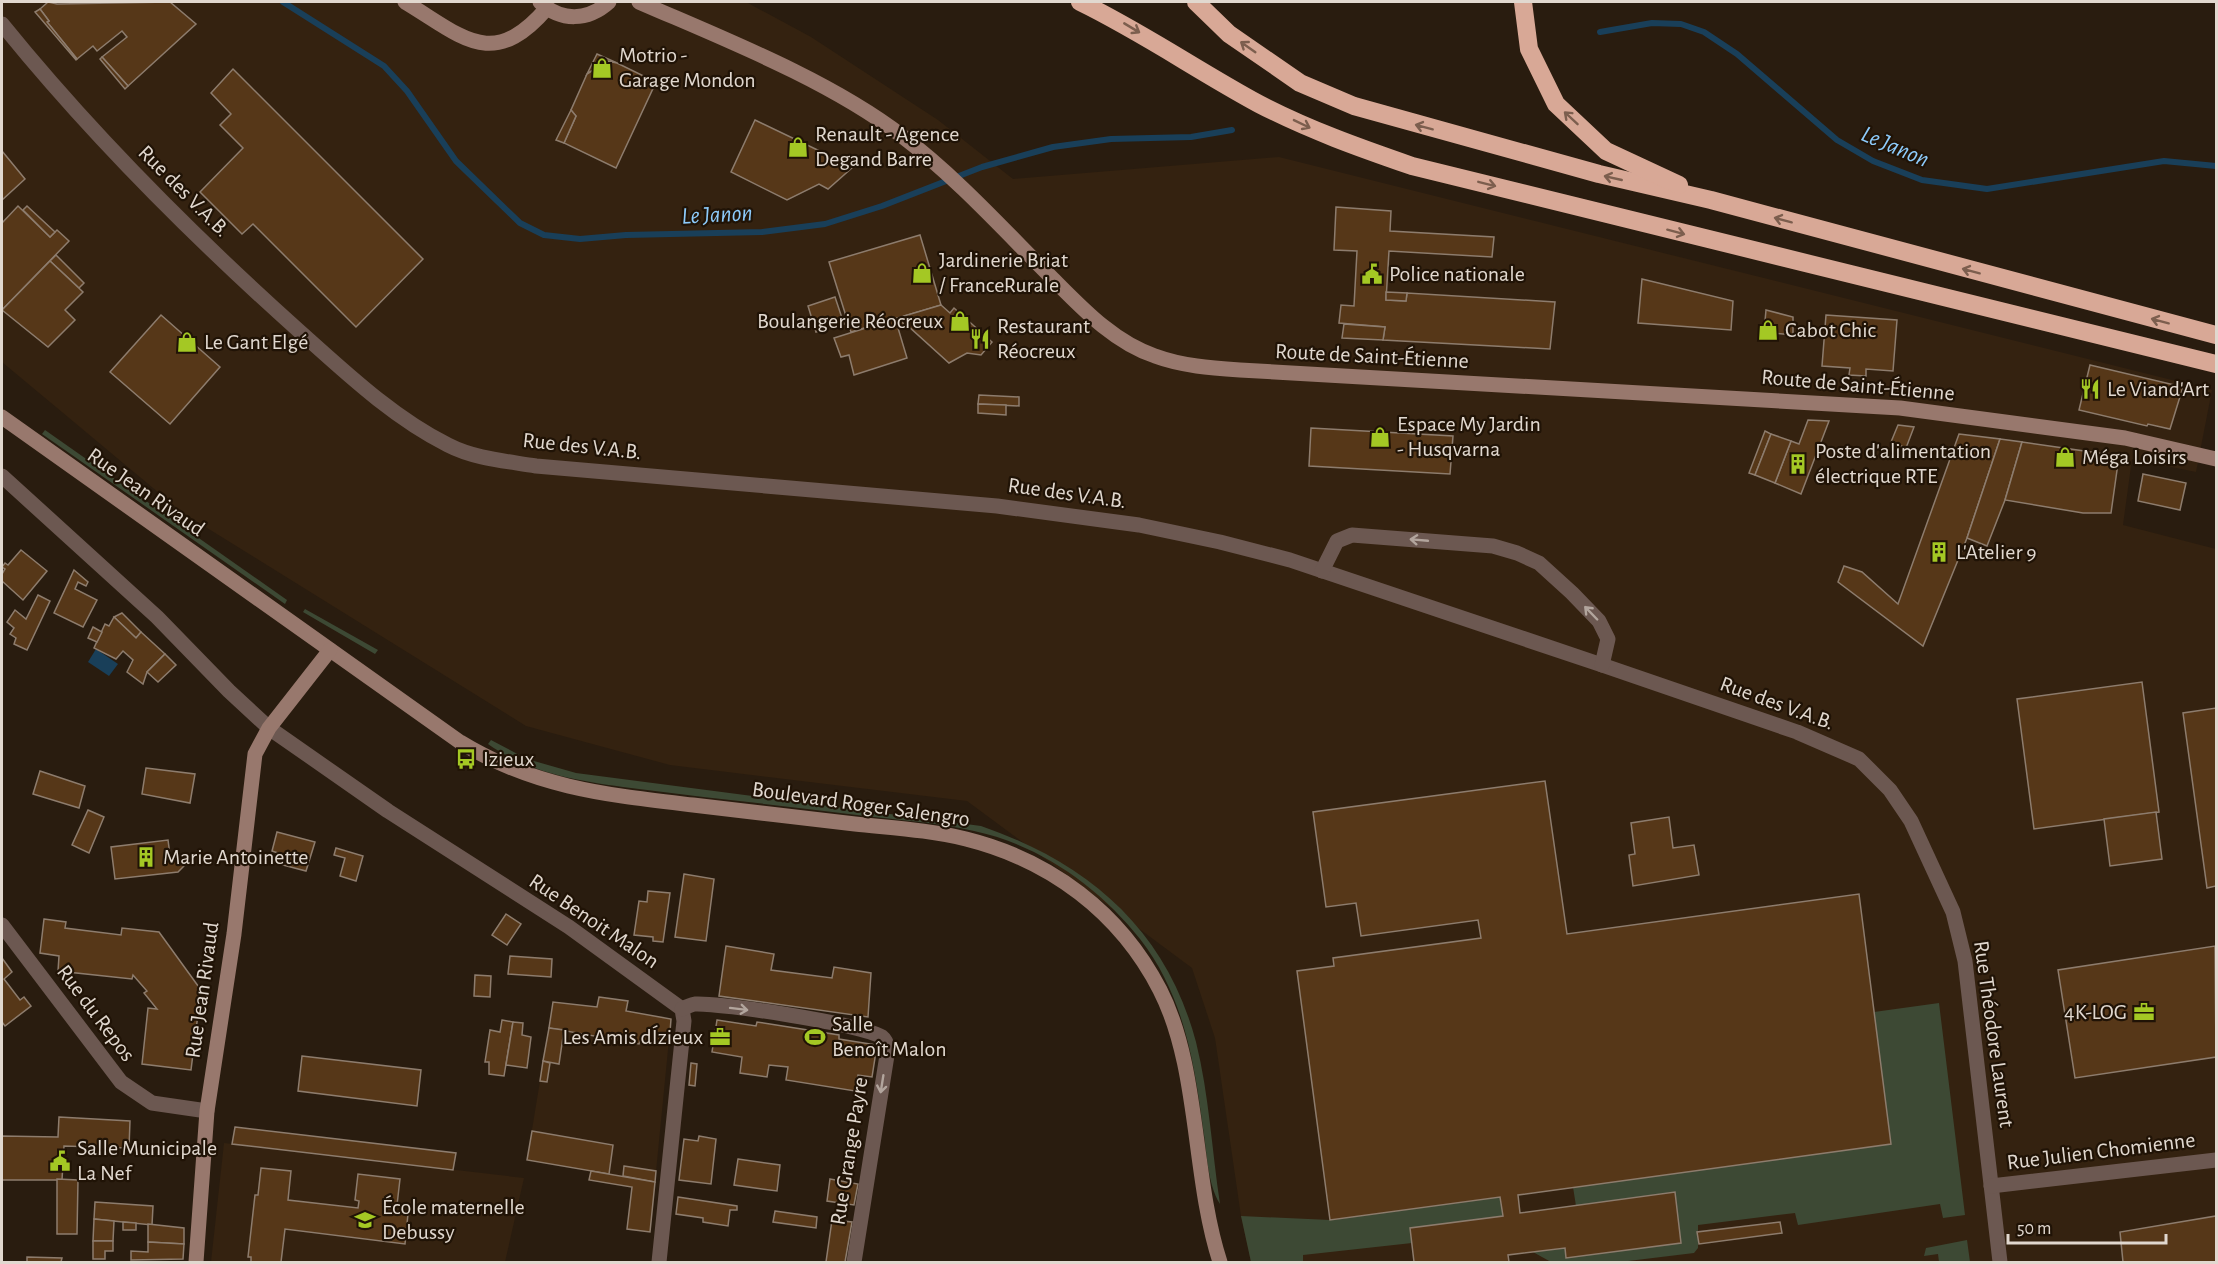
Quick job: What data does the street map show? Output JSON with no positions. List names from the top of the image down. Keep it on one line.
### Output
{"streets":{"street":["Rue des V.A.B.","Route de Saint-Étienne","Rue Jean Rivaud","Boulevard Roger Salengro","Rue Benoit Malon","Rue du Repos","Rue Théodore Laurent","Rue Grange Payre","Rue Julien Chomienne"]},"crossings":[["Rue des V.A.B.","Rue Théodore Laurent"],["Rue Jean Rivaud","Boulevard Roger Salengro"],["Rue Jean Rivaud","Rue Benoit Malon"],["Rue Jean Rivaud","Rue du Repos"],["Rue Benoit Malon","Rue Grange Payre"],["Rue Théodore Laurent","Rue Julien Chomienne"]],"water":["Le Janon"],"places":{"shop":["Motrio - Garage Mondon","Renault - Agence Degand Barre","Jardinerie Briat / FranceRurale","Boulangerie Réocreux","Cabot Chic","Le Gant Elgé","Espace My Jardin - Husqvarna","Méga Loisirs"],"public building":["Police nationale","Salle Municipale La Nef"],"restaurant":["Restaurant Réocreux","Le Viand'Art"],"building":["Poste d'alimentation électrique RTE","L'Atelier 9","Marie Antoinette"],"bus stop":["Izieux"],"office":["4K-LOG","Les Amis dÍzieux"],"sports":["Salle Benoît Malon"],"school or university":["École maternelle Debussy"]},"scale_bar":"50 m"}
